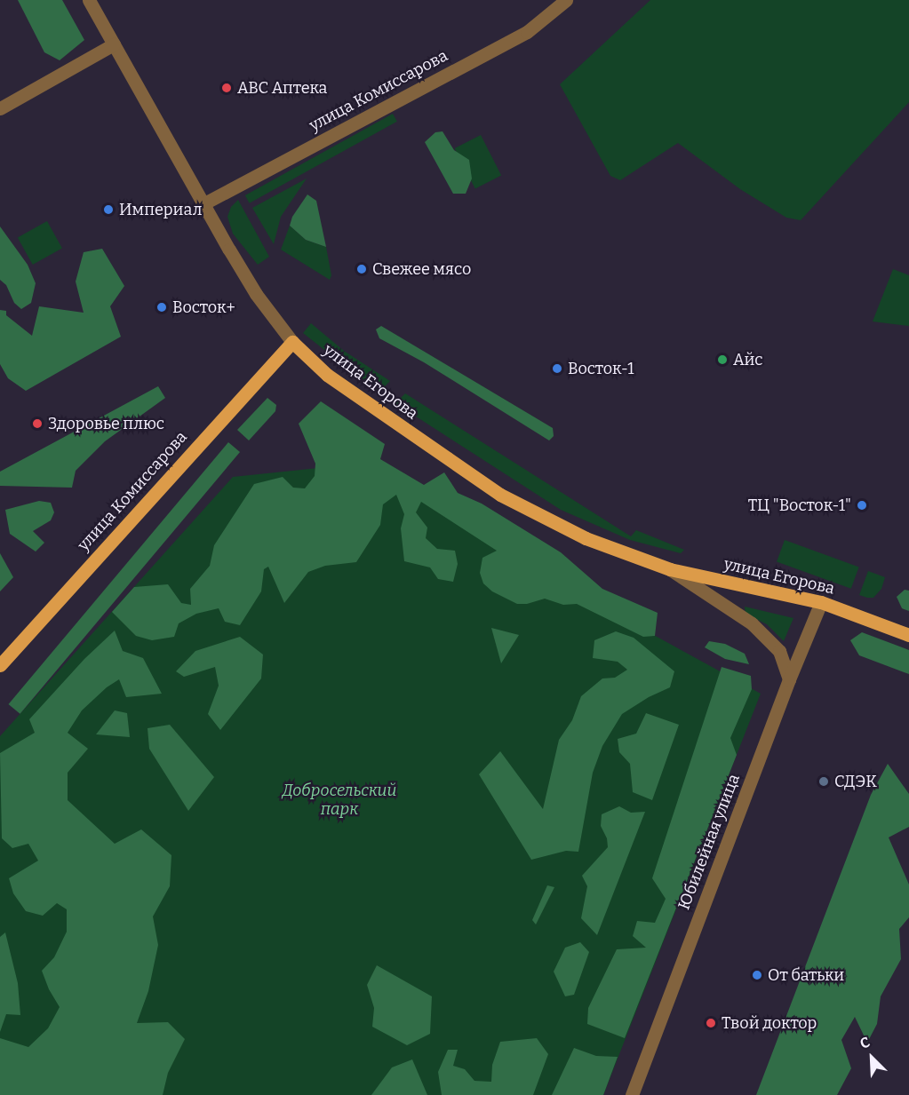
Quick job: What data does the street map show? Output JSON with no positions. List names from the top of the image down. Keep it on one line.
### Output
{"streets":{"main road":["улица Комиссарова","улица Егорова"],"street":["Юбилейная улица"]},"crossings":[["улица Комиссарова","улица Егорова"],["улица Егорова","Юбилейная улица"]],"parks":["Добросельский парк"],"places":["ABC Аптека","Империал","Свежее мясо","Восток+","Айс","Восток-1","Здоровье плюс","ТЦ \"Восток-1\"","СДЭК","От батьки","Твой доктор"],"north":"top left"}
